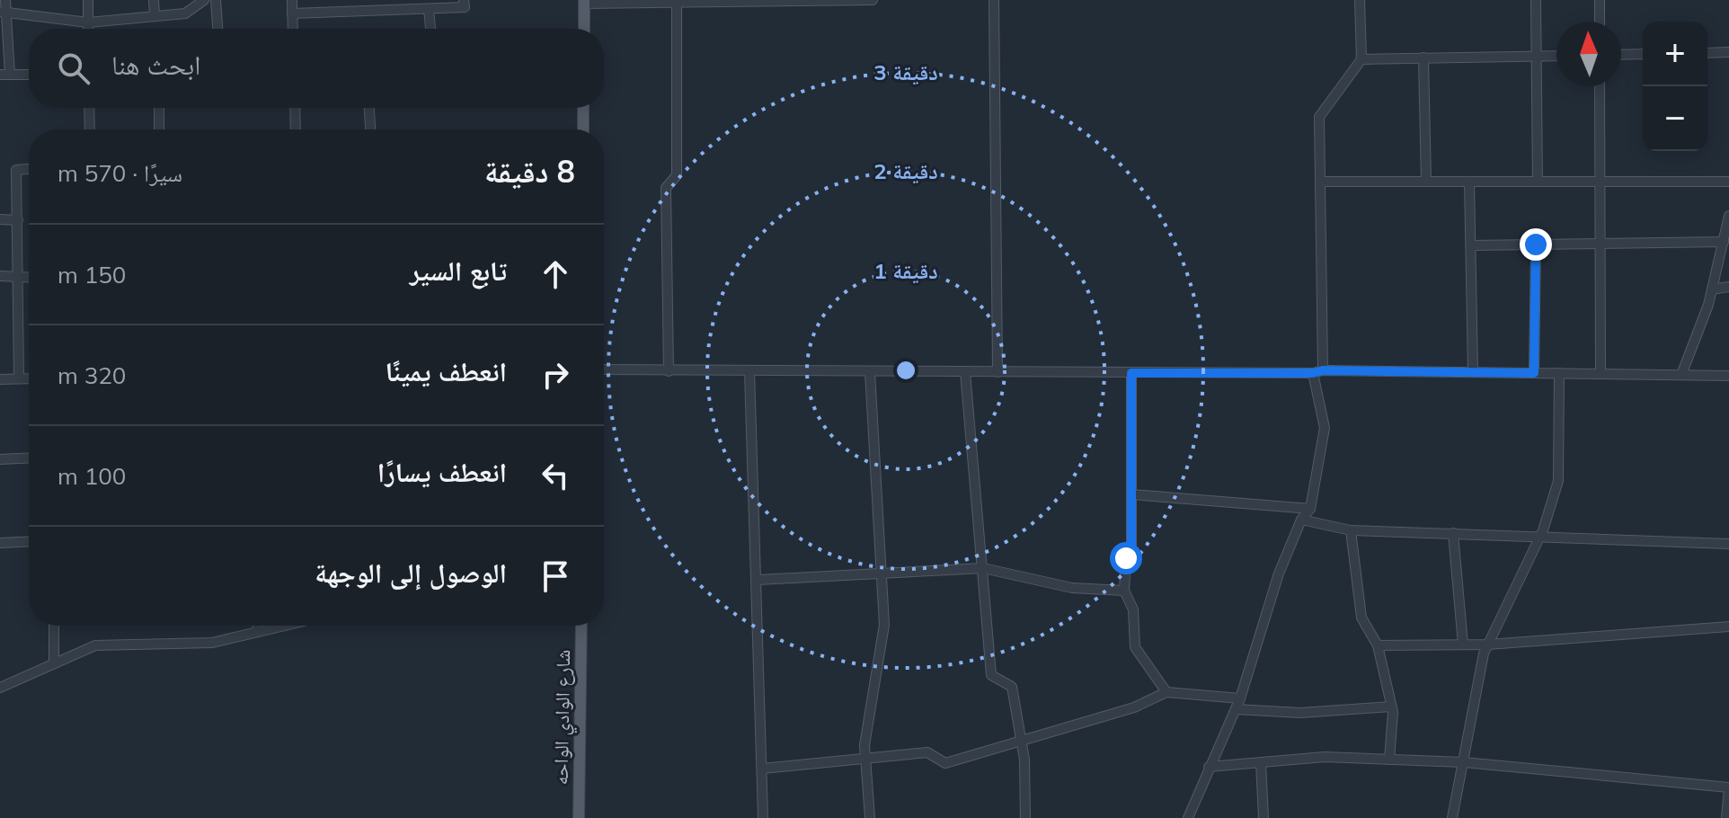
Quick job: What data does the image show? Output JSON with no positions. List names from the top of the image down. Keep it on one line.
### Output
{"streets":{"main road":["شارع الوادي الواحه"]},"north":"top","page":{"map_buttons":["+","−"],"search":"ابحث هنا","heading":["8 دقيقة","سيرًا · 570 m"],"list":[["تابع السير","150 m"],["انعطف يمينًا","320 m"],["انعطف يسارًا","100 m"],"الوصول إلى الوجهة"]},"rings":["3 دقيقة","2 دقيقة","1 دقيقة"]}
